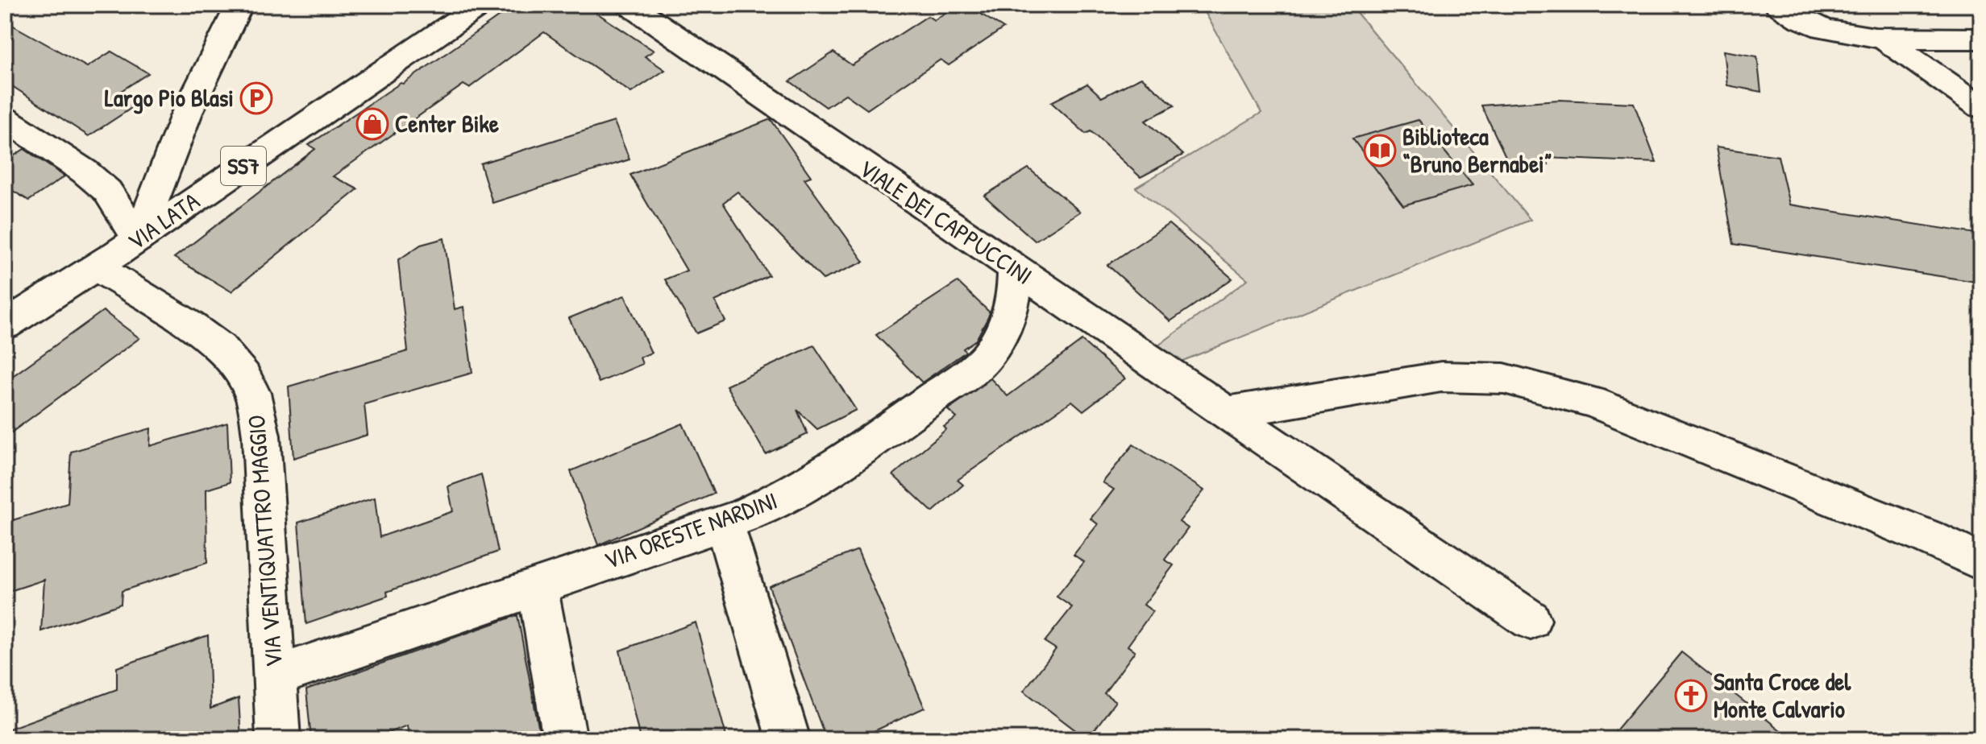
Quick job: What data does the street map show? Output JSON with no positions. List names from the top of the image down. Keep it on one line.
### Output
{"streets":{"street":["SS7","VIA LATA","VIALE DEI CAPPUCCINI","VIA ORESTE NARDINI","VIA VENTIQUATTRO MAGGIO"]},"crossings":[["VIA LATA","VIA VENTIQUATTRO MAGGIO"],["VIALE DEI CAPPUCCINI","VIA ORESTE NARDINI"],["VIA ORESTE NARDINI","VIA VENTIQUATTRO MAGGIO"]],"places":{"parking":["Largo Pio Blasi"],"shop":["Center Bike"],"library":["Biblioteca “Bruno Bernabei”"],"church":["Santa Croce del Monte Calvario"]}}
